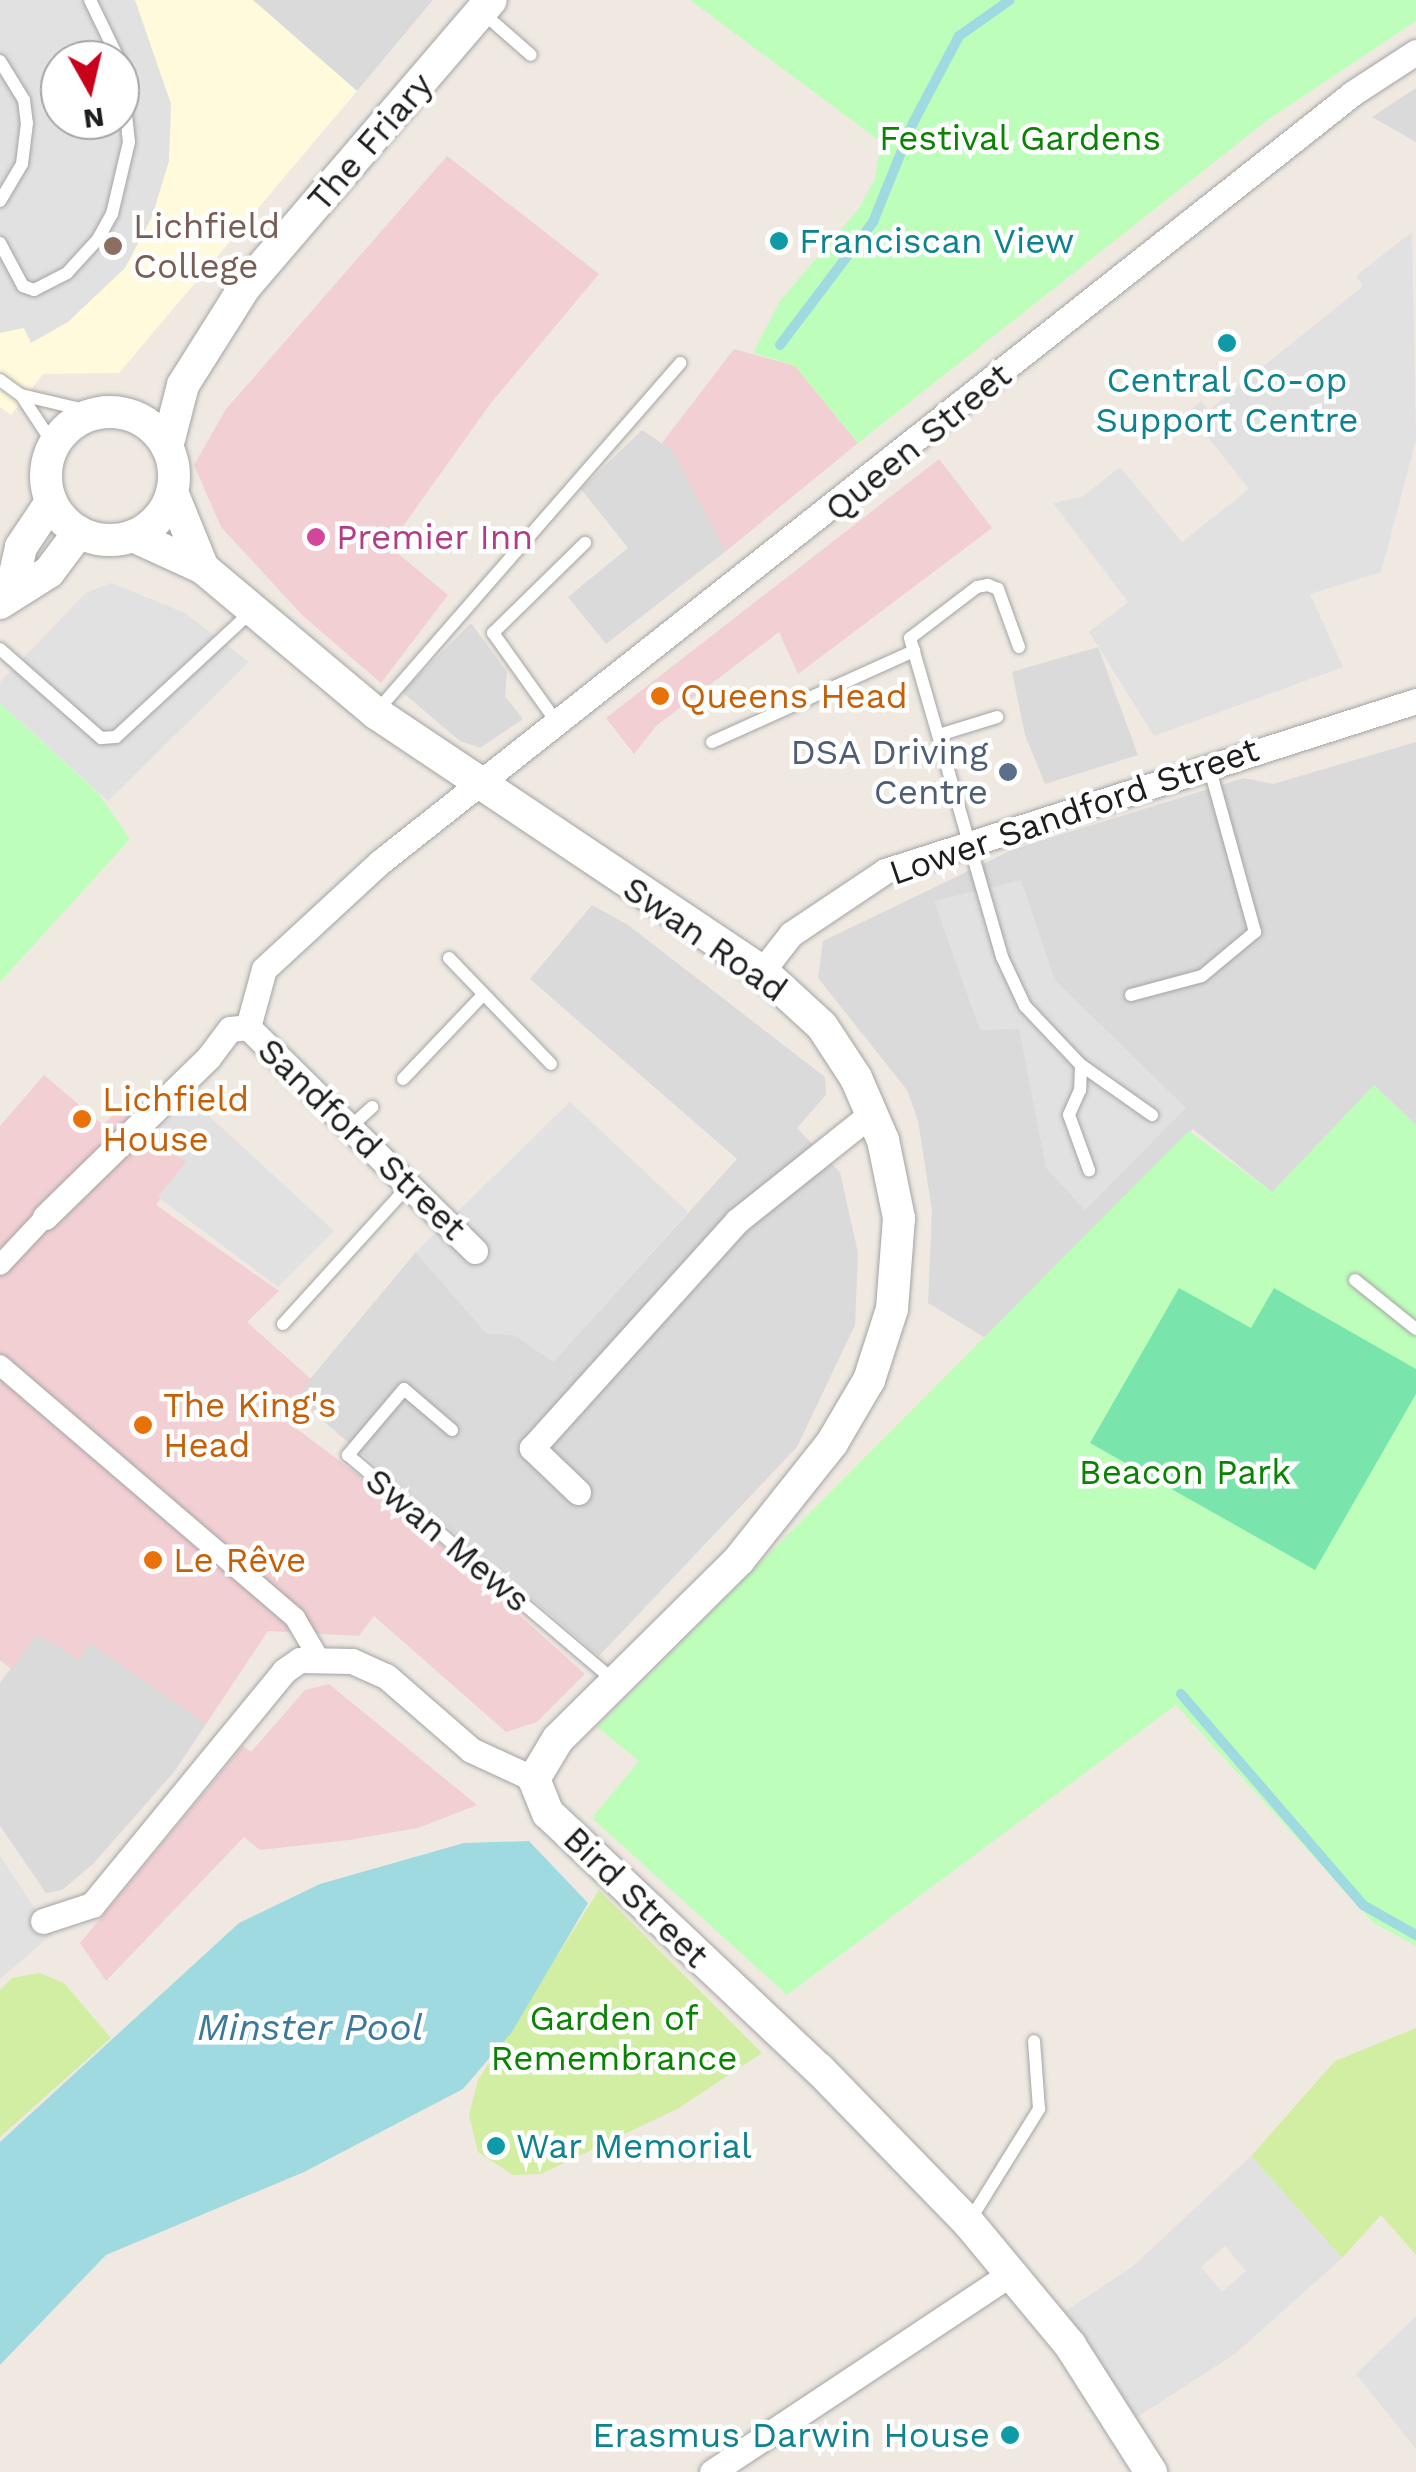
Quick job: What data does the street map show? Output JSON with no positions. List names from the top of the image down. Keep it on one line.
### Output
{"streets":{"street":["The Friary","Queen Street","Lower Sandford Street","Swan Road","Sandford Street","Bird Street"],"lane":["Swan Mews"]},"crossings":[["The Friary","Swan Road"],["Queen Street","Swan Road"],["Queen Street","Sandford Street"],["Lower Sandford Street","Swan Road"],["Swan Road","Sandford Street"],["Swan Road","Swan Mews"],["Swan Road","Bird Street"]],"water":["Minster Pool"],"parks":["Festival Gardens","Beacon Park","Garden of Remembrance"],"places":["Franciscan View","Lichfield College","Central Co-op Support Centre","Premier Inn","Queens Head","DSA Driving Centre","Lichfield House","The King's Head","Le Rêve","War Memorial","Erasmus Darwin House"],"north":"bottom"}
